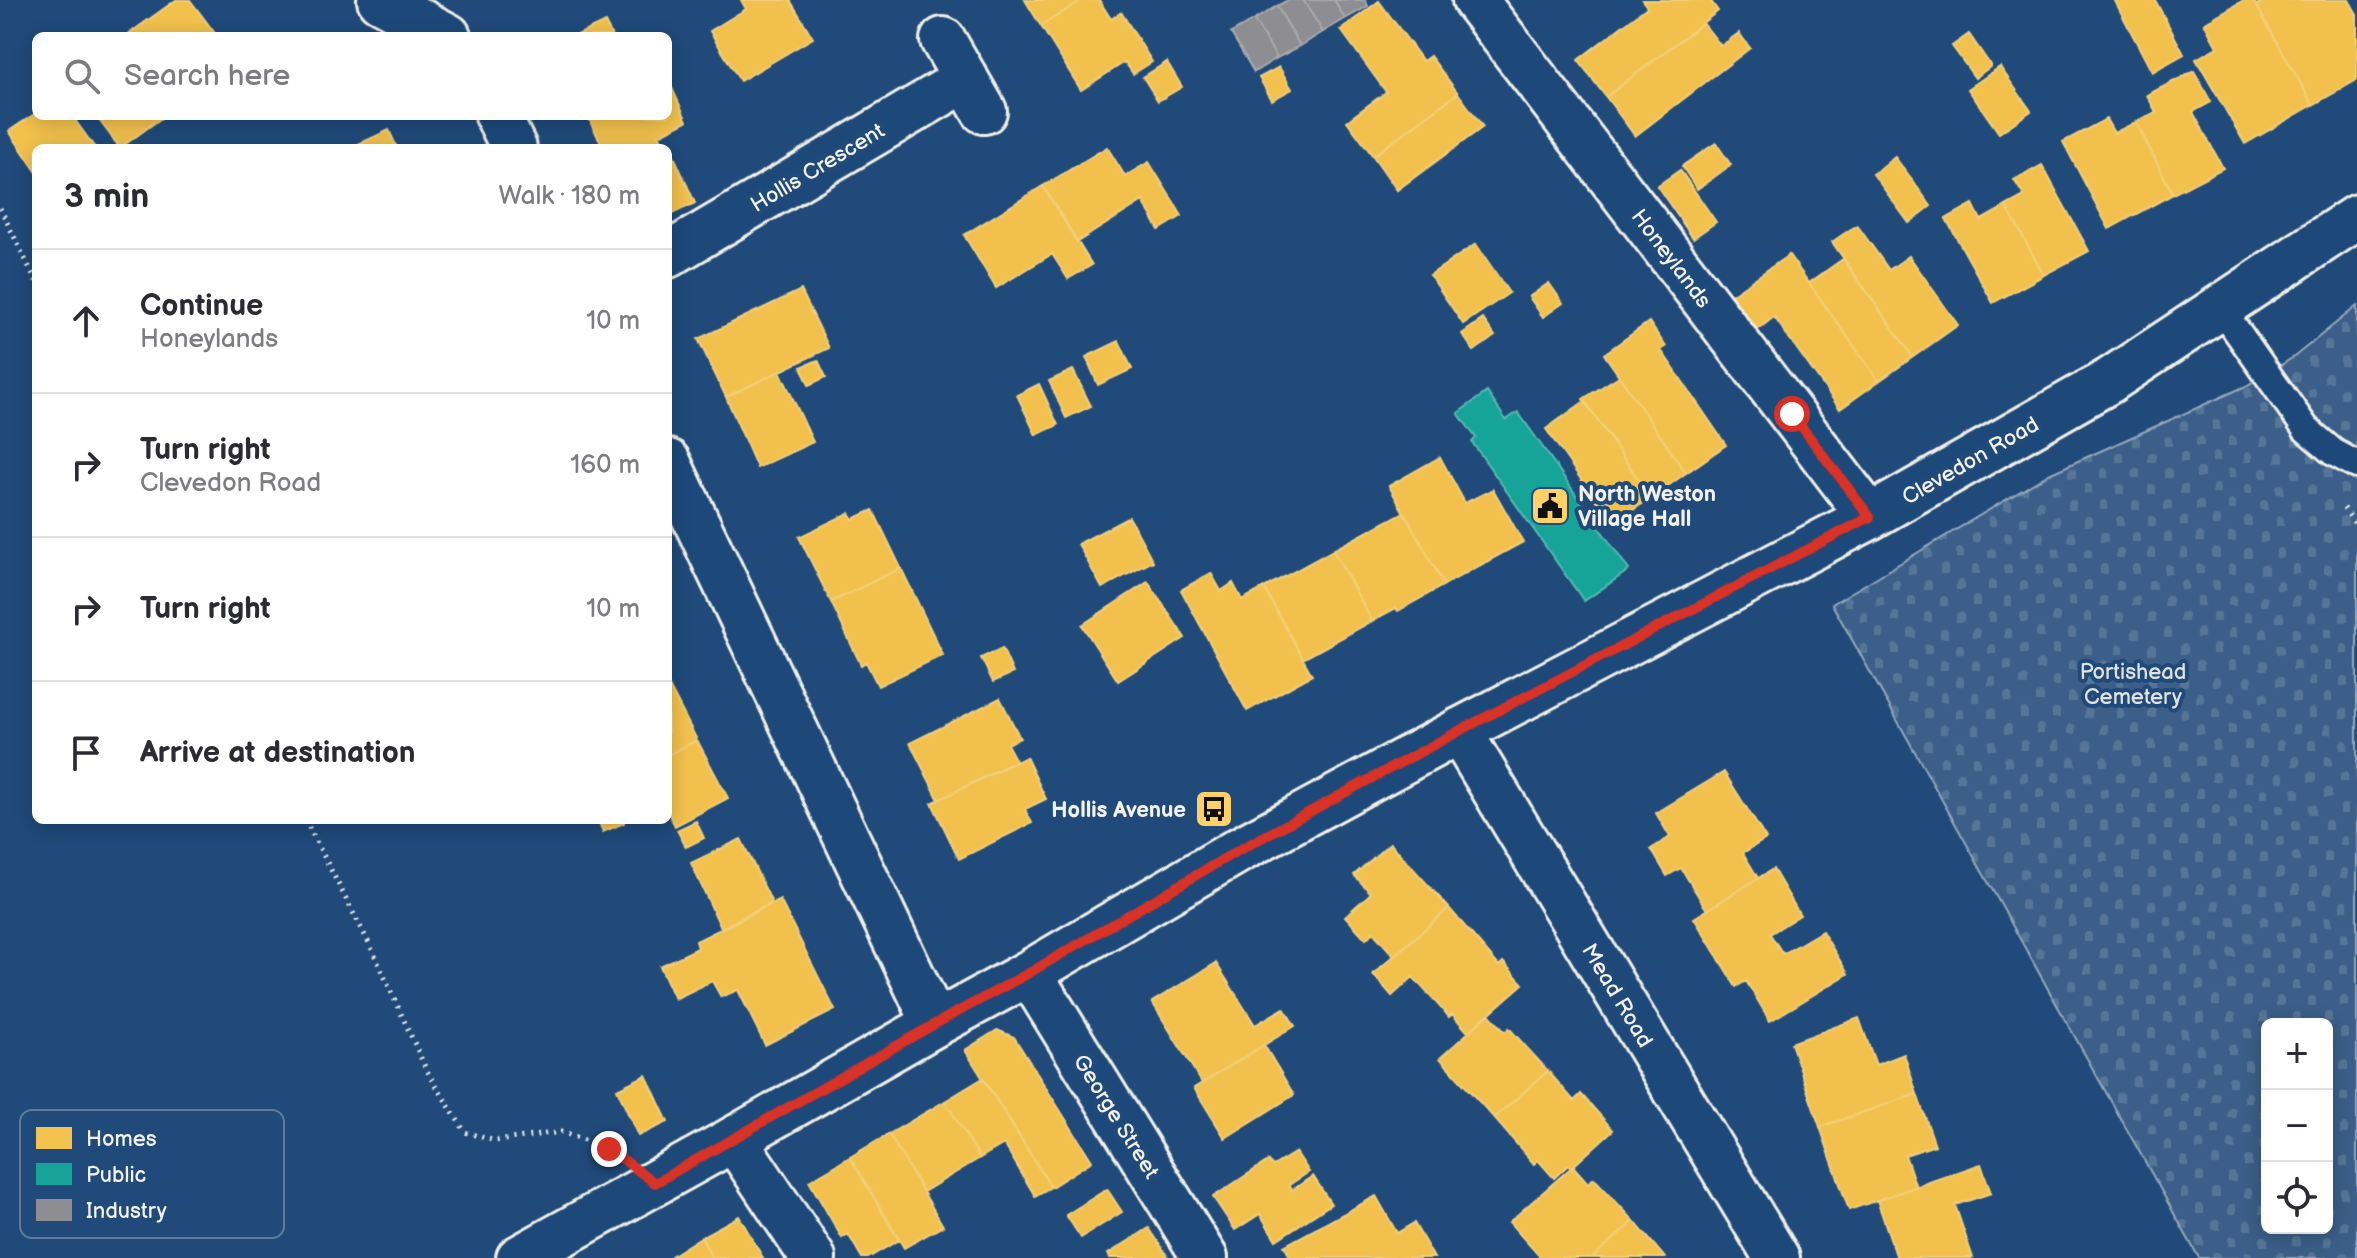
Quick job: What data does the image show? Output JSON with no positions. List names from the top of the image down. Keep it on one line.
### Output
{"streets":{"street":["Hollis Crescent","Honeylands","Clevedon Road","Mead Road","George Street"]},"crossings":[["Honeylands","Clevedon Road"],["Clevedon Road","Mead Road"],["Clevedon Road","George Street"]],"parks":["Portishead Cemetery"],"places":{"public building":["North Weston Village Hall"],"bus stop":["Hollis Avenue"]},"legend":["Homes","Public","Industry"],"page":{"search":"Search here","heading":["3 min","Walk · 180 m"],"list":[["Continue","Honeylands","10 m"],["Turn right","Clevedon Road","160 m"],["Turn right","10 m"],"Arrive at destination"],"map_buttons":["+","−"]}}
